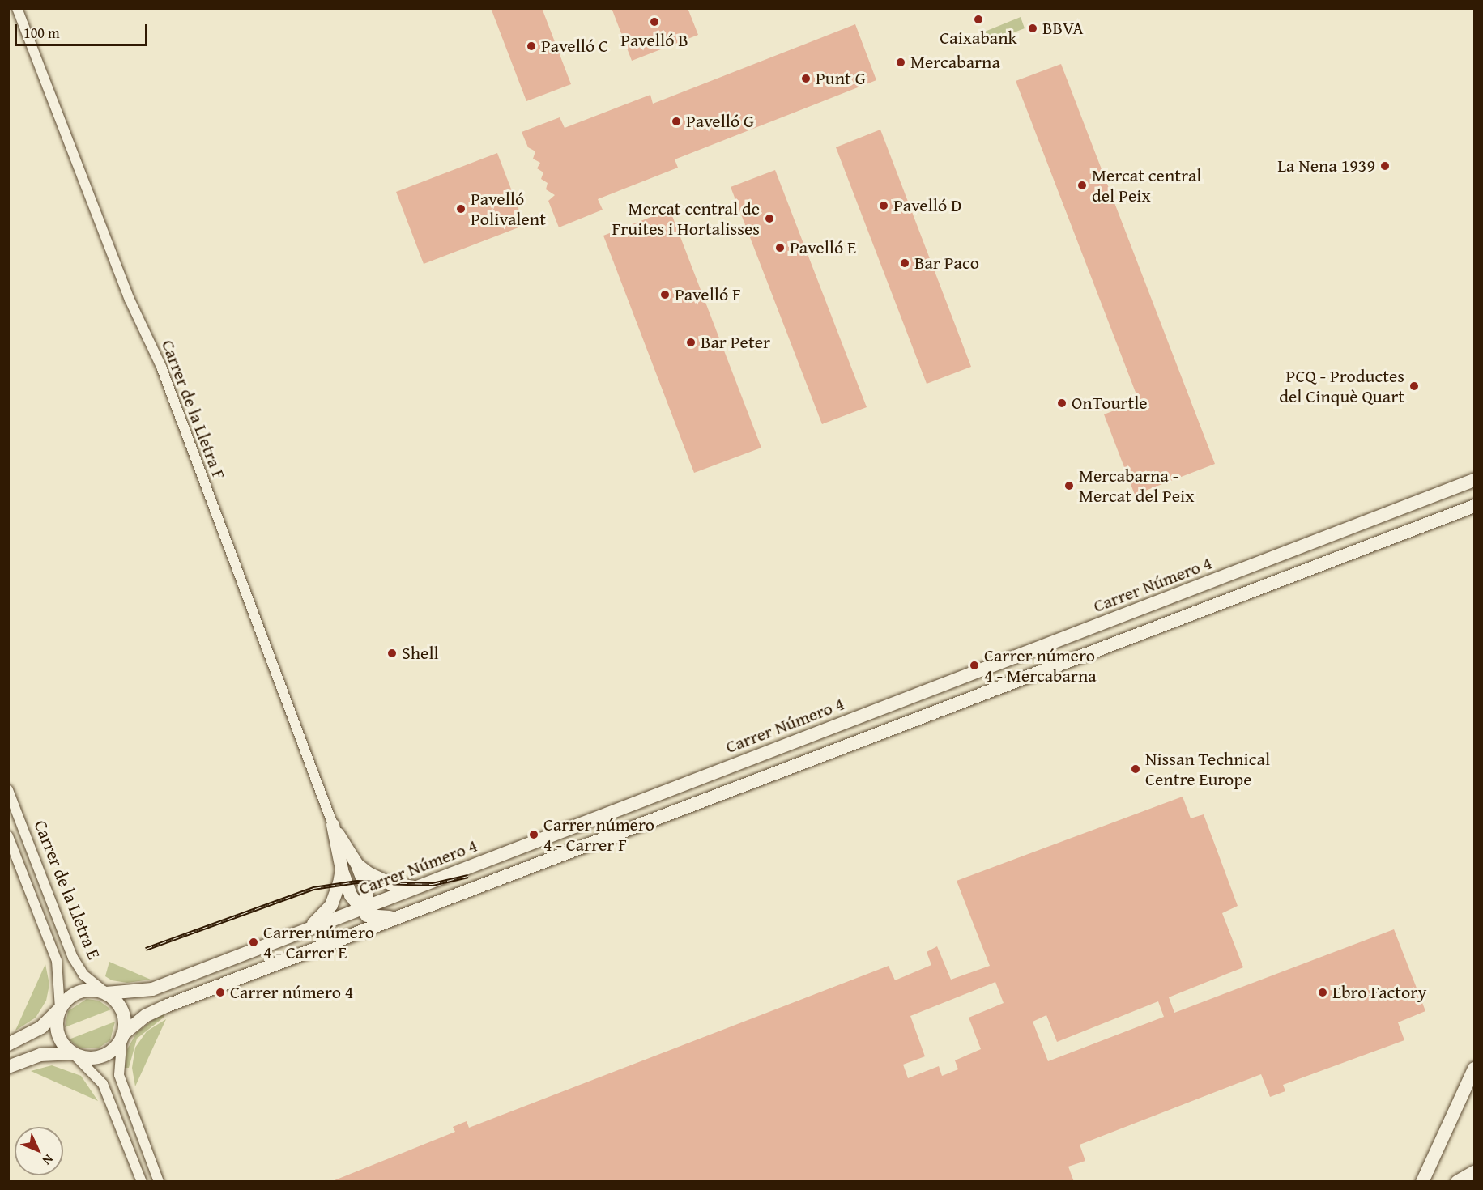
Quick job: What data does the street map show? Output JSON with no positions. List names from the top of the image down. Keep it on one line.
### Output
{"streets":{"street":["Carrer de la Lletra F","Carrer Número 4","Carrer de la Lletra E"]},"crossings":[["Carrer Número 4","Carrer de la Lletra E"]],"places":["Caixabank","Pavelló B","BBVA","Pavelló C","Mercabarna","Punt G","Pavelló G","La Nena 1939","Mercat central del Peix","Pavelló D","Pavelló Polivalent","Mercat central de Fruites i Hortalisses","Pavelló E","Bar Paco","Pavelló F","Bar Peter","PCQ - Productes del Cinquè Quart","OnTourtle","Mercabarna - Mercat del Peix","Shell","Carrer número 4 - Mercabarna","Nissan Technical Centre Europe","Carrer número 4 - Carrer F","Carrer número 4 - Carrer E","Carrer número 4","Ebro Factory"],"scale_bar":"100 m","north":"bottom right"}
